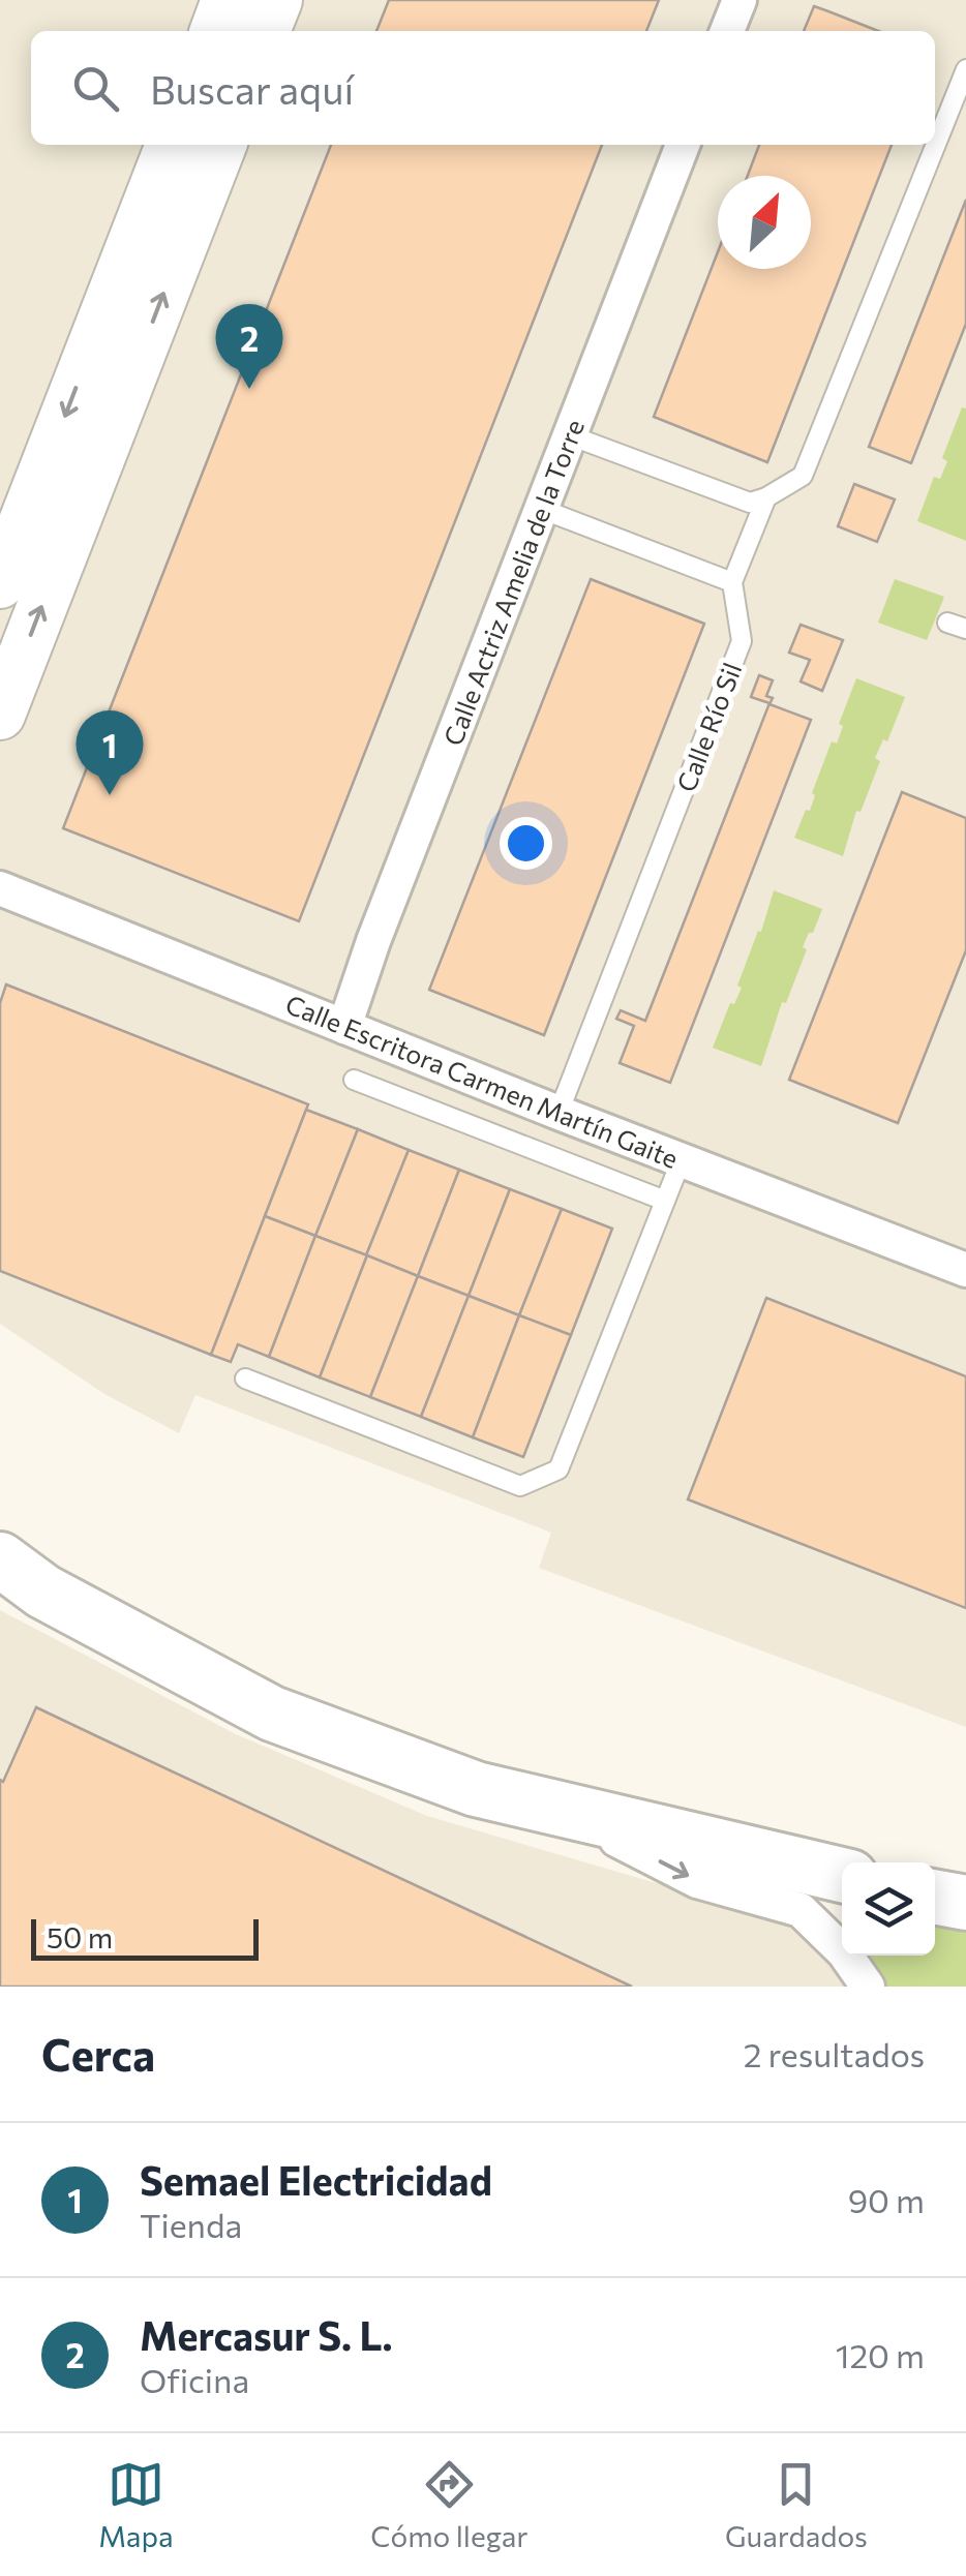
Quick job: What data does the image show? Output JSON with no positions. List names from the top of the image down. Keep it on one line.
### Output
{"streets":{"street":["Calle Actriz Amelia de la Torre","Calle Escritora Carmen Martín Gaite"],"lane":["Calle Río Sil"]},"crossings":[["Calle Actriz Amelia de la Torre","Calle Escritora Carmen Martín Gaite"],["Calle Río Sil","Calle Escritora Carmen Martín Gaite"]],"scale_bar":"50 m","north":"top right","page":{"search":"Buscar aquí","pins":["2","1"],"scale":"50 m","heading":["Cerca","2 resultados"],"list":[{"mark":"1","name":"Semael Electricidad","note":"Tienda","value":"90 m"},{"mark":"2","name":"Mercasur S. L.","note":"Oficina","value":"120 m"}],"nav":["Mapa","Cómo llegar","Guardados"]}}
